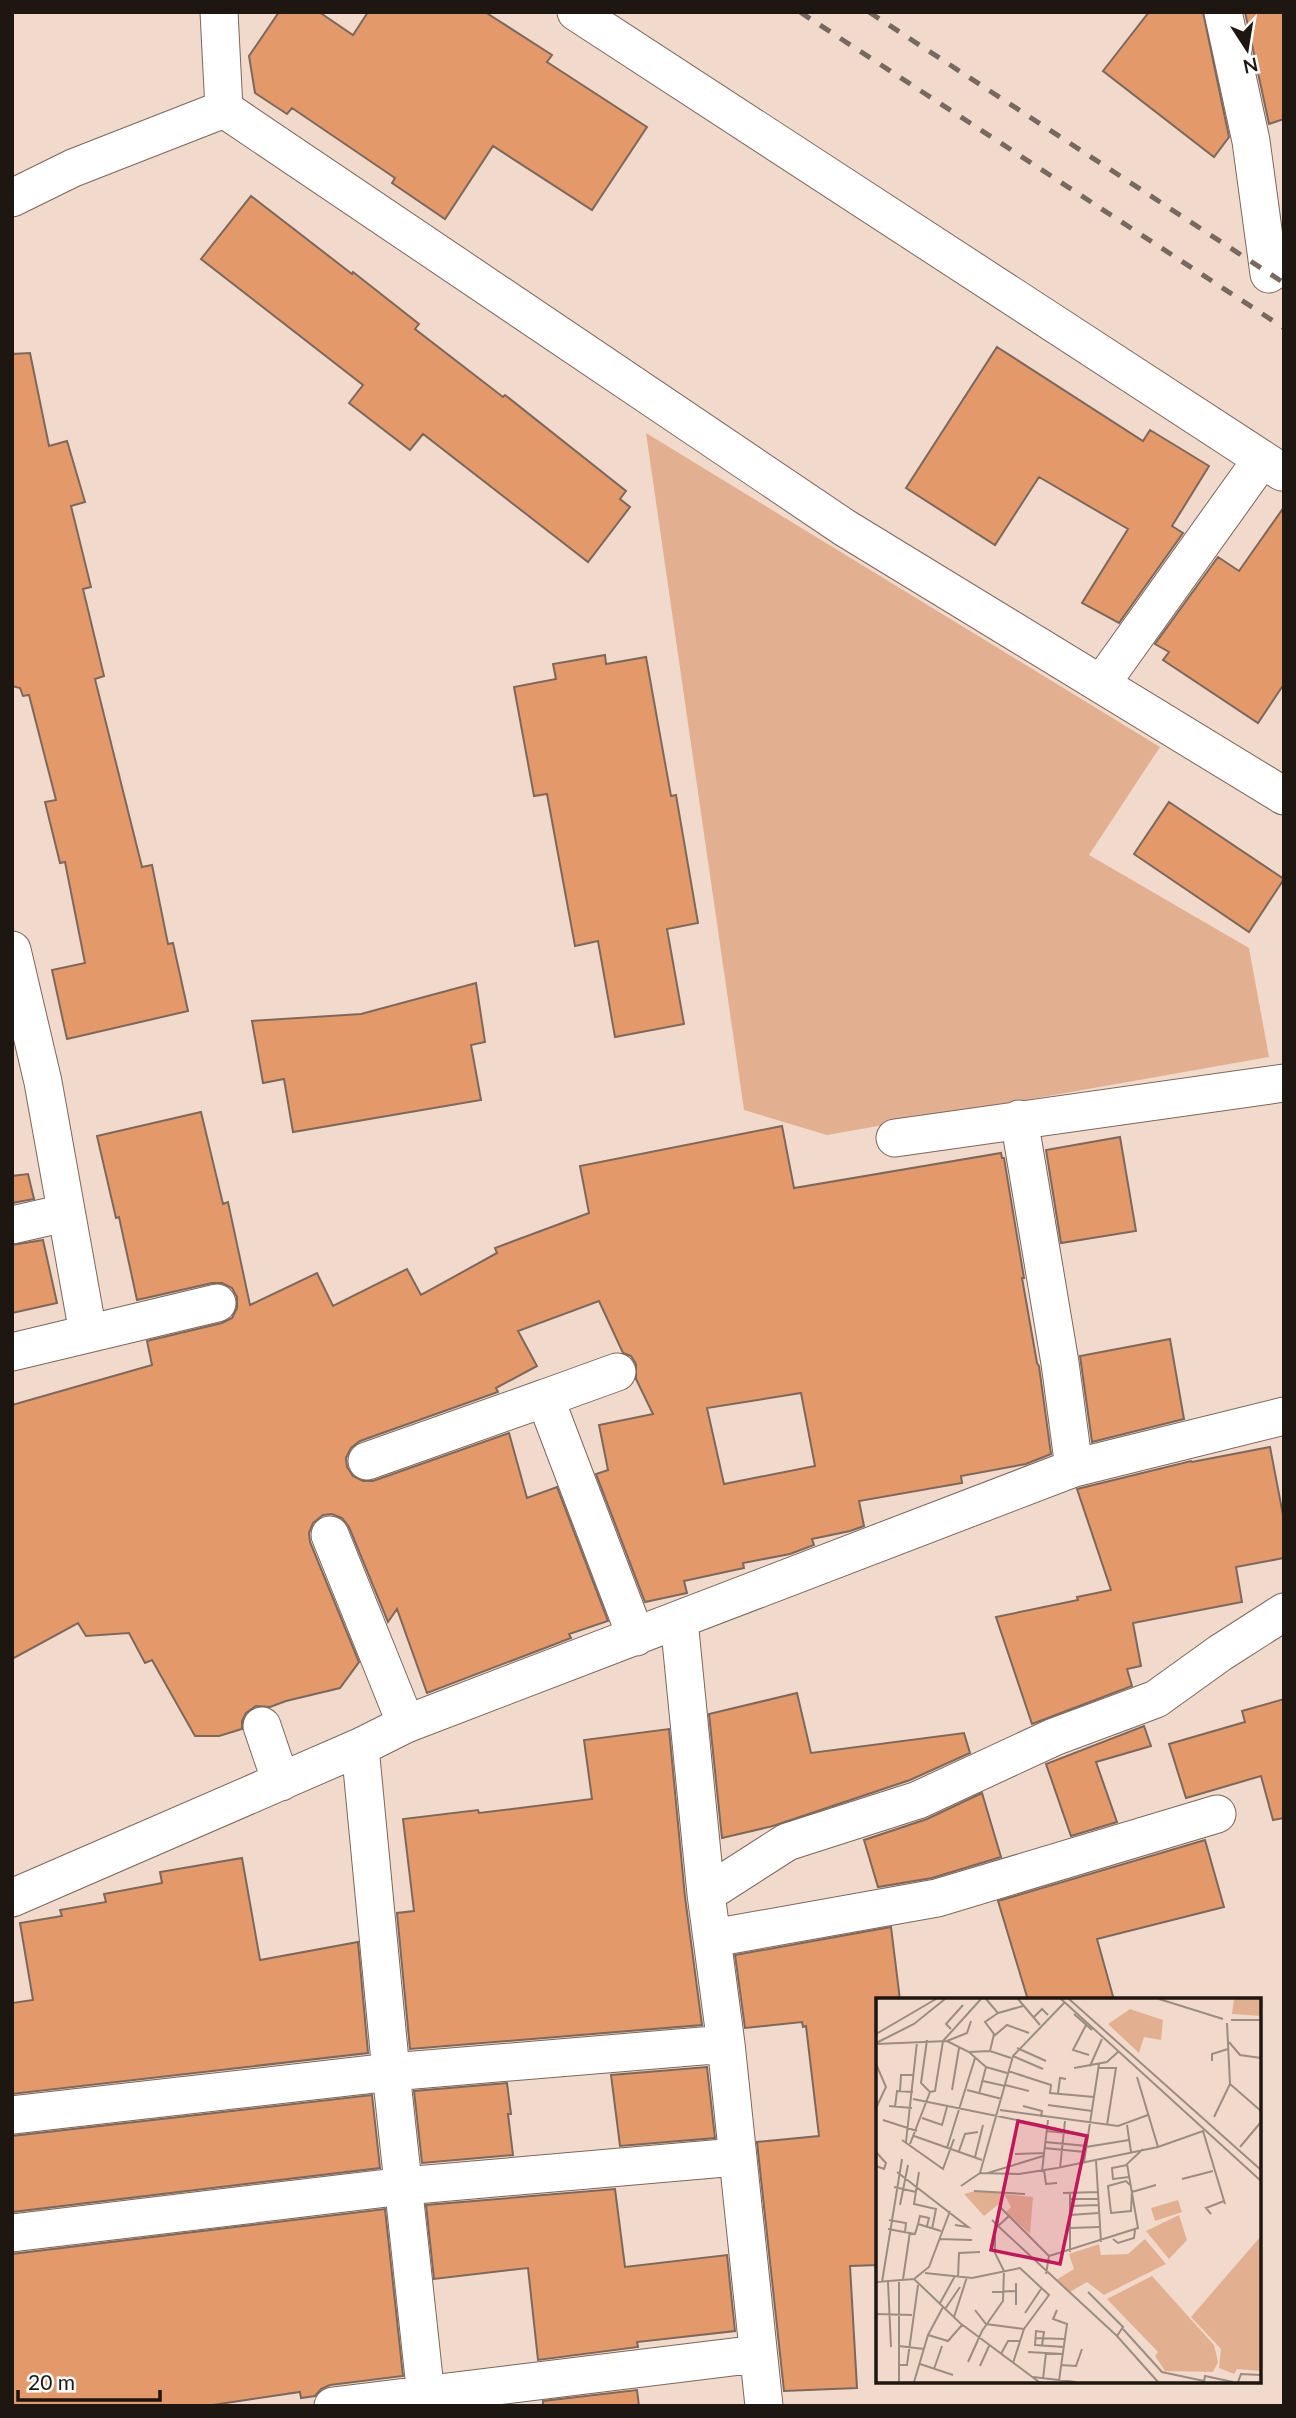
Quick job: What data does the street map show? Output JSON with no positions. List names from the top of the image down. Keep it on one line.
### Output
{"scale_bar":"20 m","north":"bottom"}
